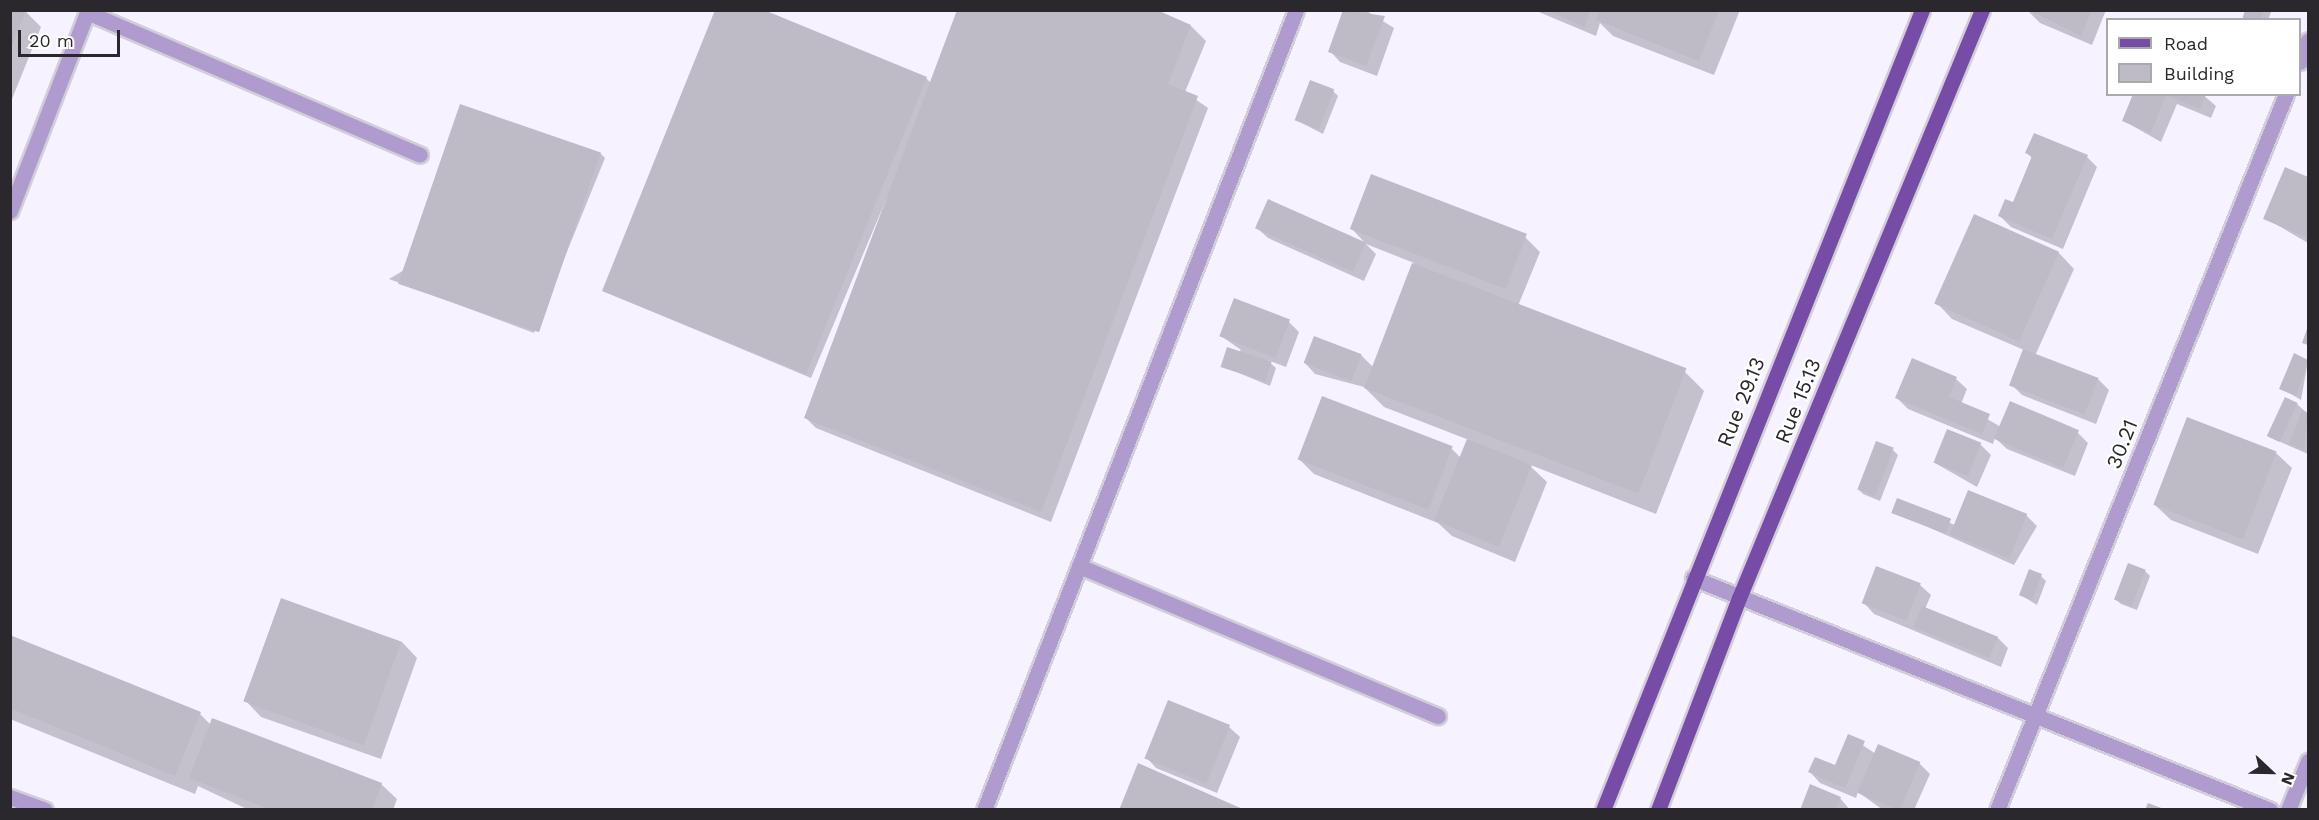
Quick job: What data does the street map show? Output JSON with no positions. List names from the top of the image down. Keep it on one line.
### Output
{"streets":{"main road":["Rue 15.13","Rue 29.13"],"street":["30.21"]},"legend":["Road","Building"],"scale_bar":"20 m","north":"right"}
